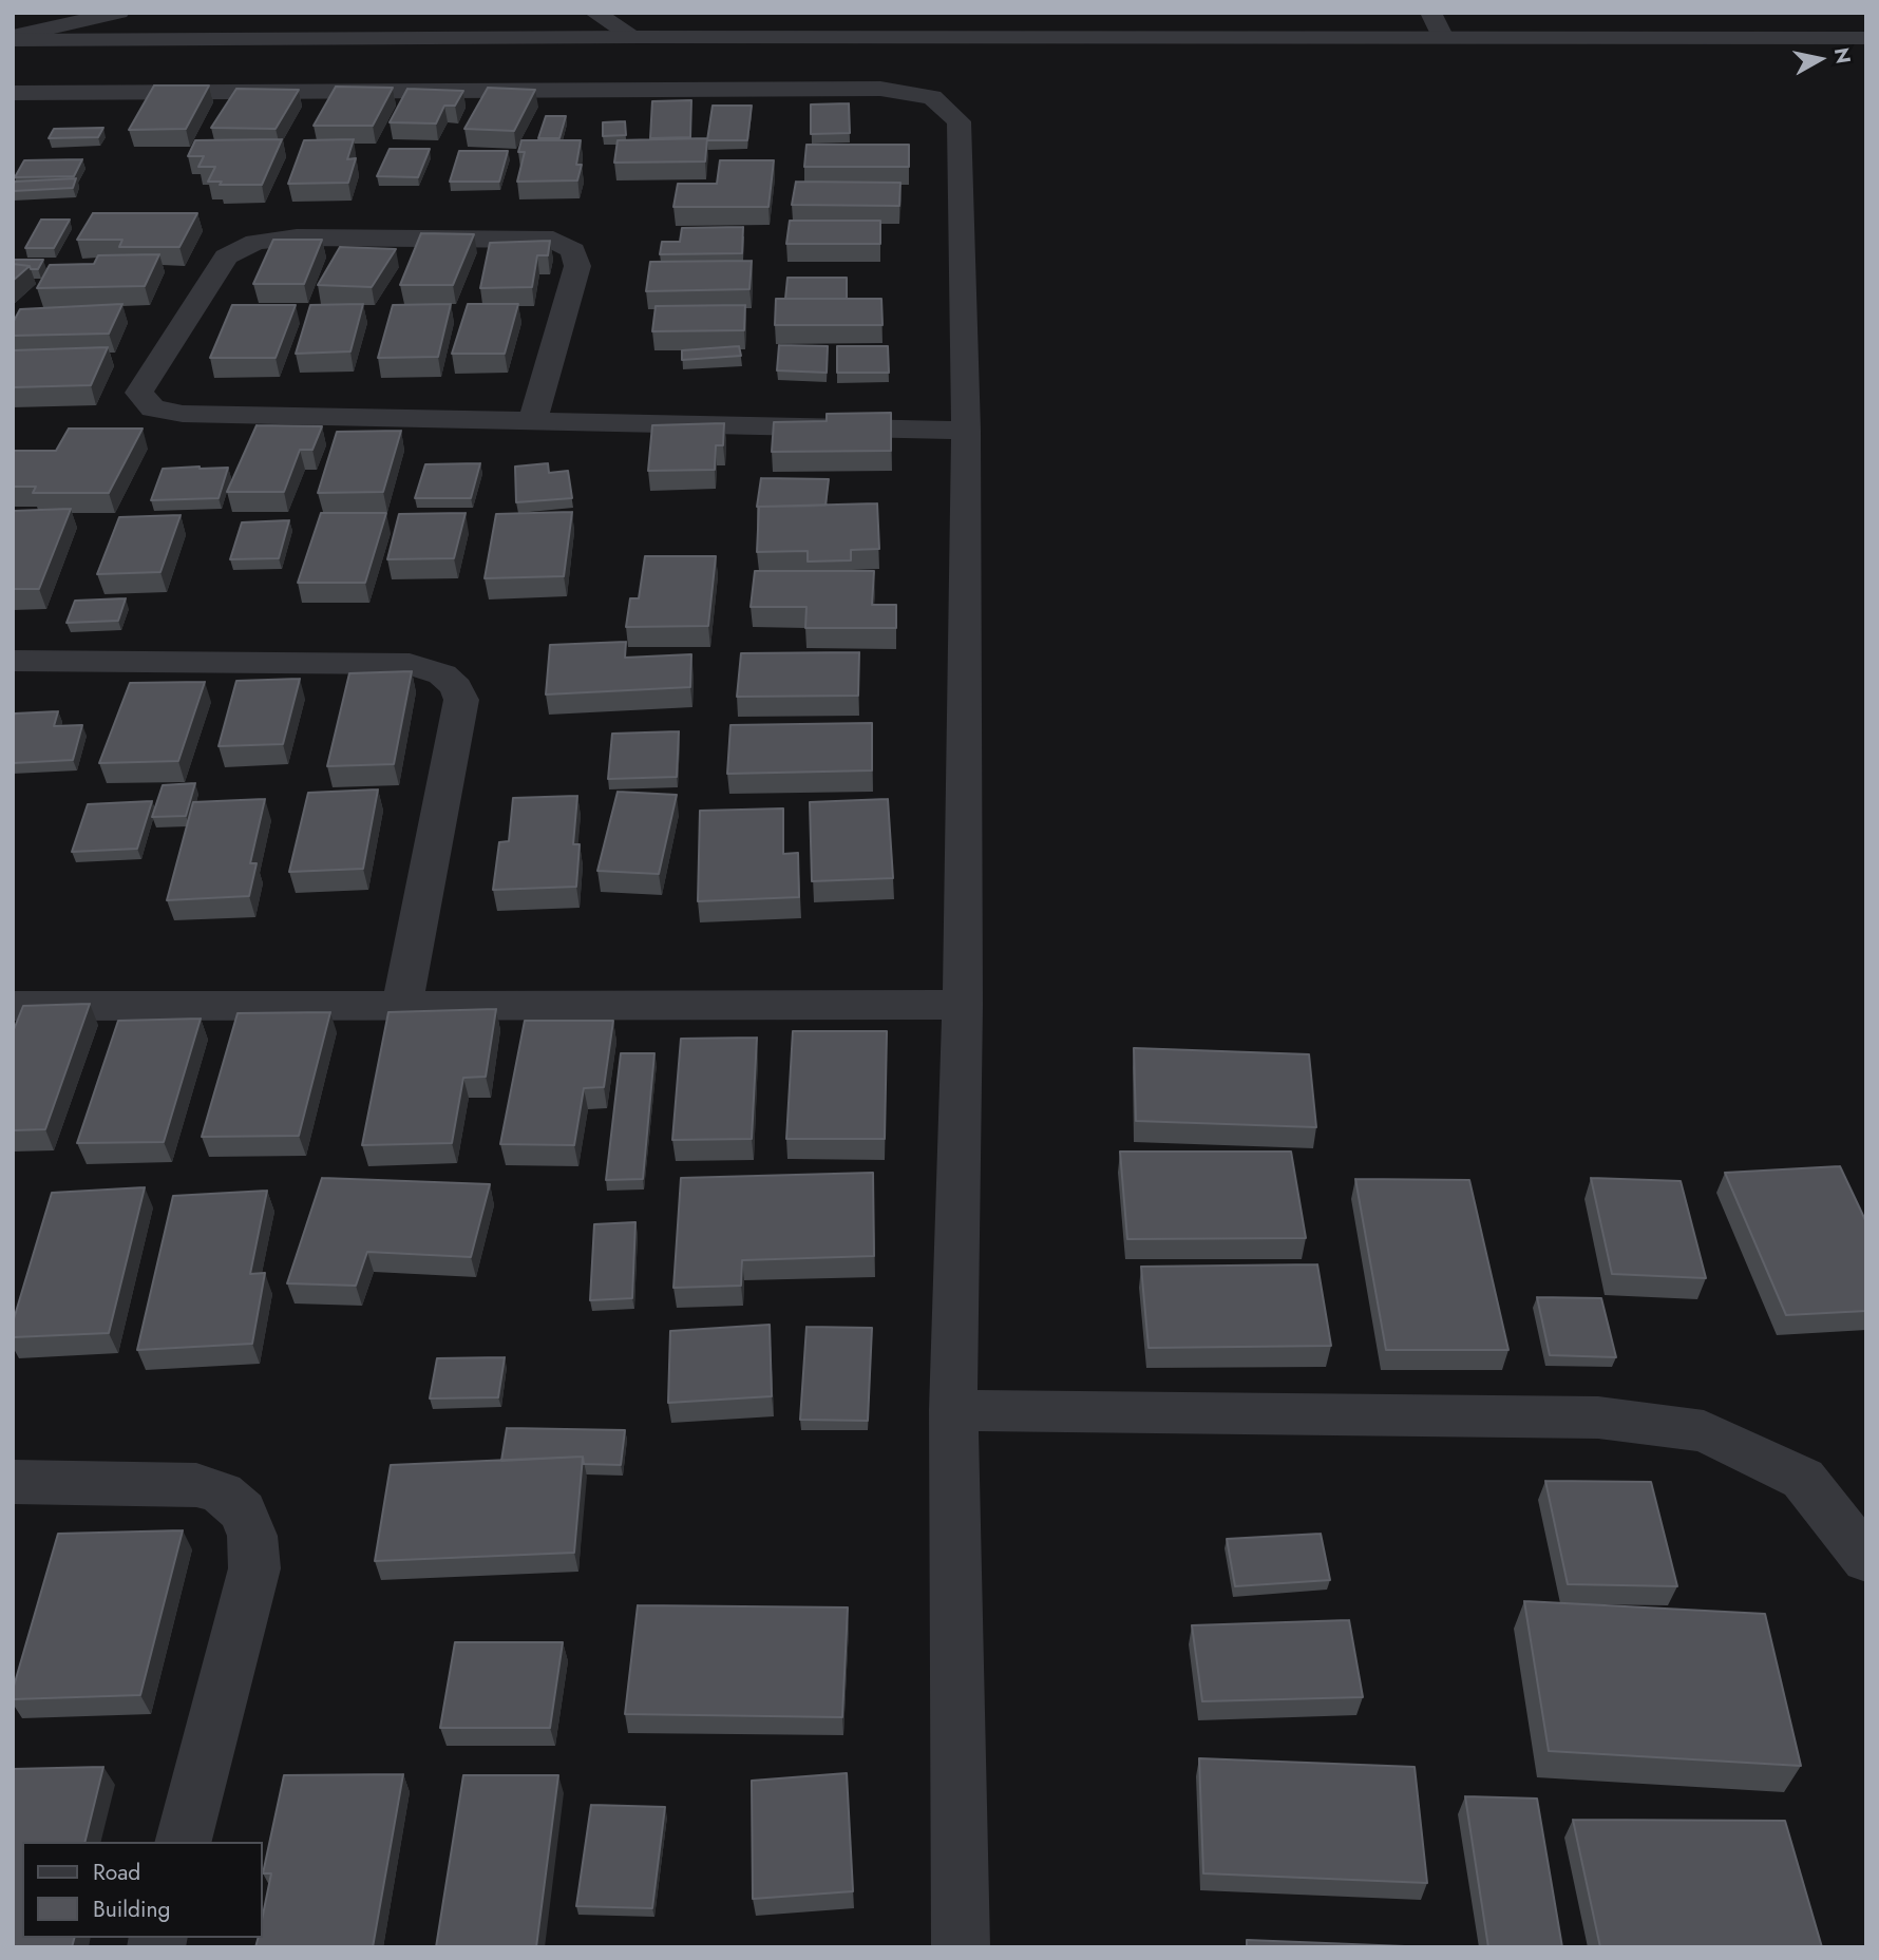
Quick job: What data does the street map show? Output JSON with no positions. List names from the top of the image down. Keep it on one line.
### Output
{"legend":["Road","Building"],"north":"right"}
